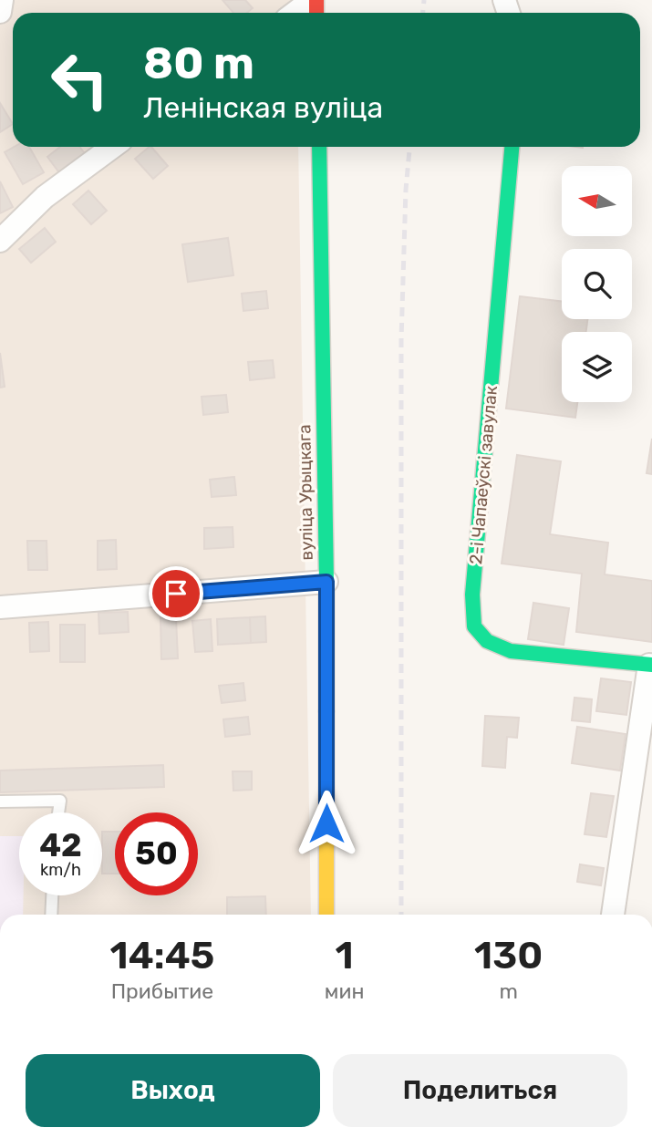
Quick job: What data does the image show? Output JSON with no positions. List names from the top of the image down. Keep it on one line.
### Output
{"streets":{"main road":["2-і Чапаеўскі завулак","вуліца Урыцкага"]},"north":"left","page":{"turn":["80 m","Ленінская вуліца"],"speed":"42 km/h","limit":"50","eta":["14:45","Прибытие","1","мин","130","m"],"buttons":["Выход","Поделиться"]}}
